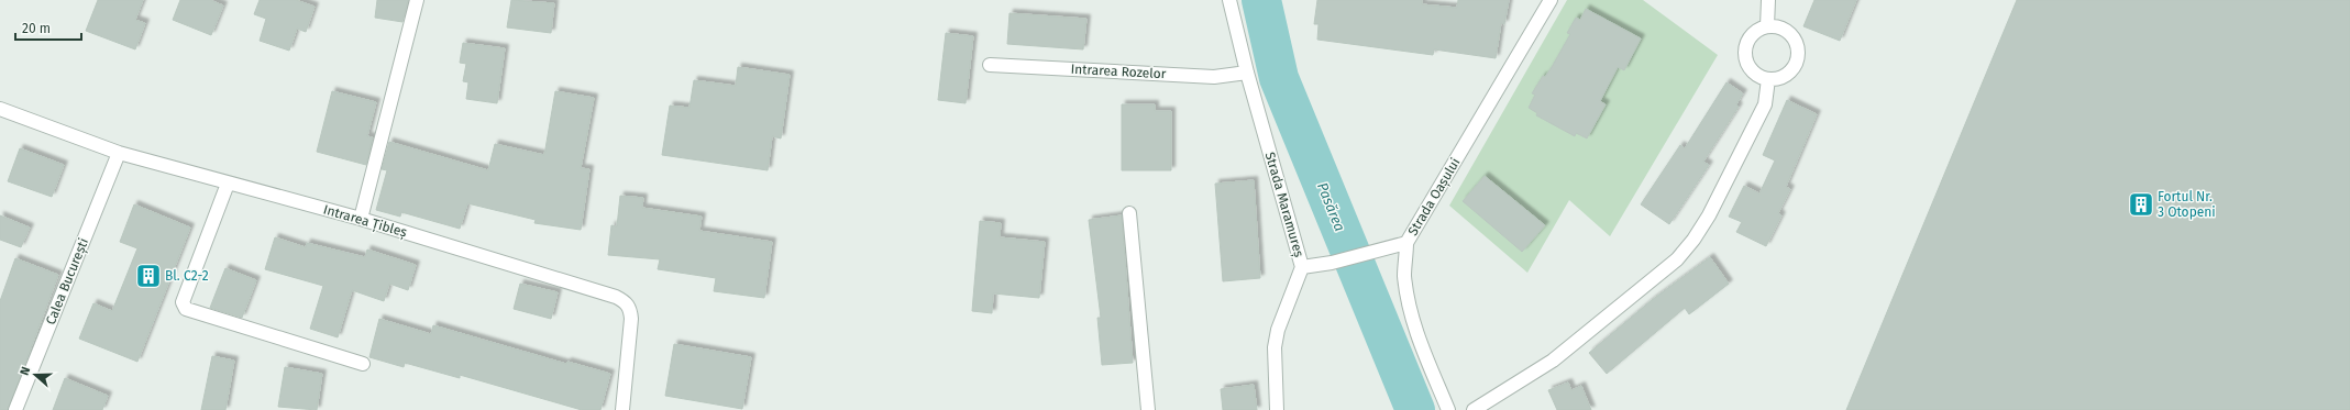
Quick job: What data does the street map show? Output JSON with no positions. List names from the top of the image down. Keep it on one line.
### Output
{"streets":{"street":["Intrarea Rozelor","Strada Oașului","Strada Maramureș","Intrarea Țibleș","Calea București"]},"crossings":[["Intrarea Rozelor","Strada Maramureș"],["Intrarea Țibleș","Calea București"]],"water":["Pasărea"],"places":{"building":["Fortul Nr. 3 Otopeni","Bl. C2-2"]},"scale_bar":"20 m","north":"left"}
